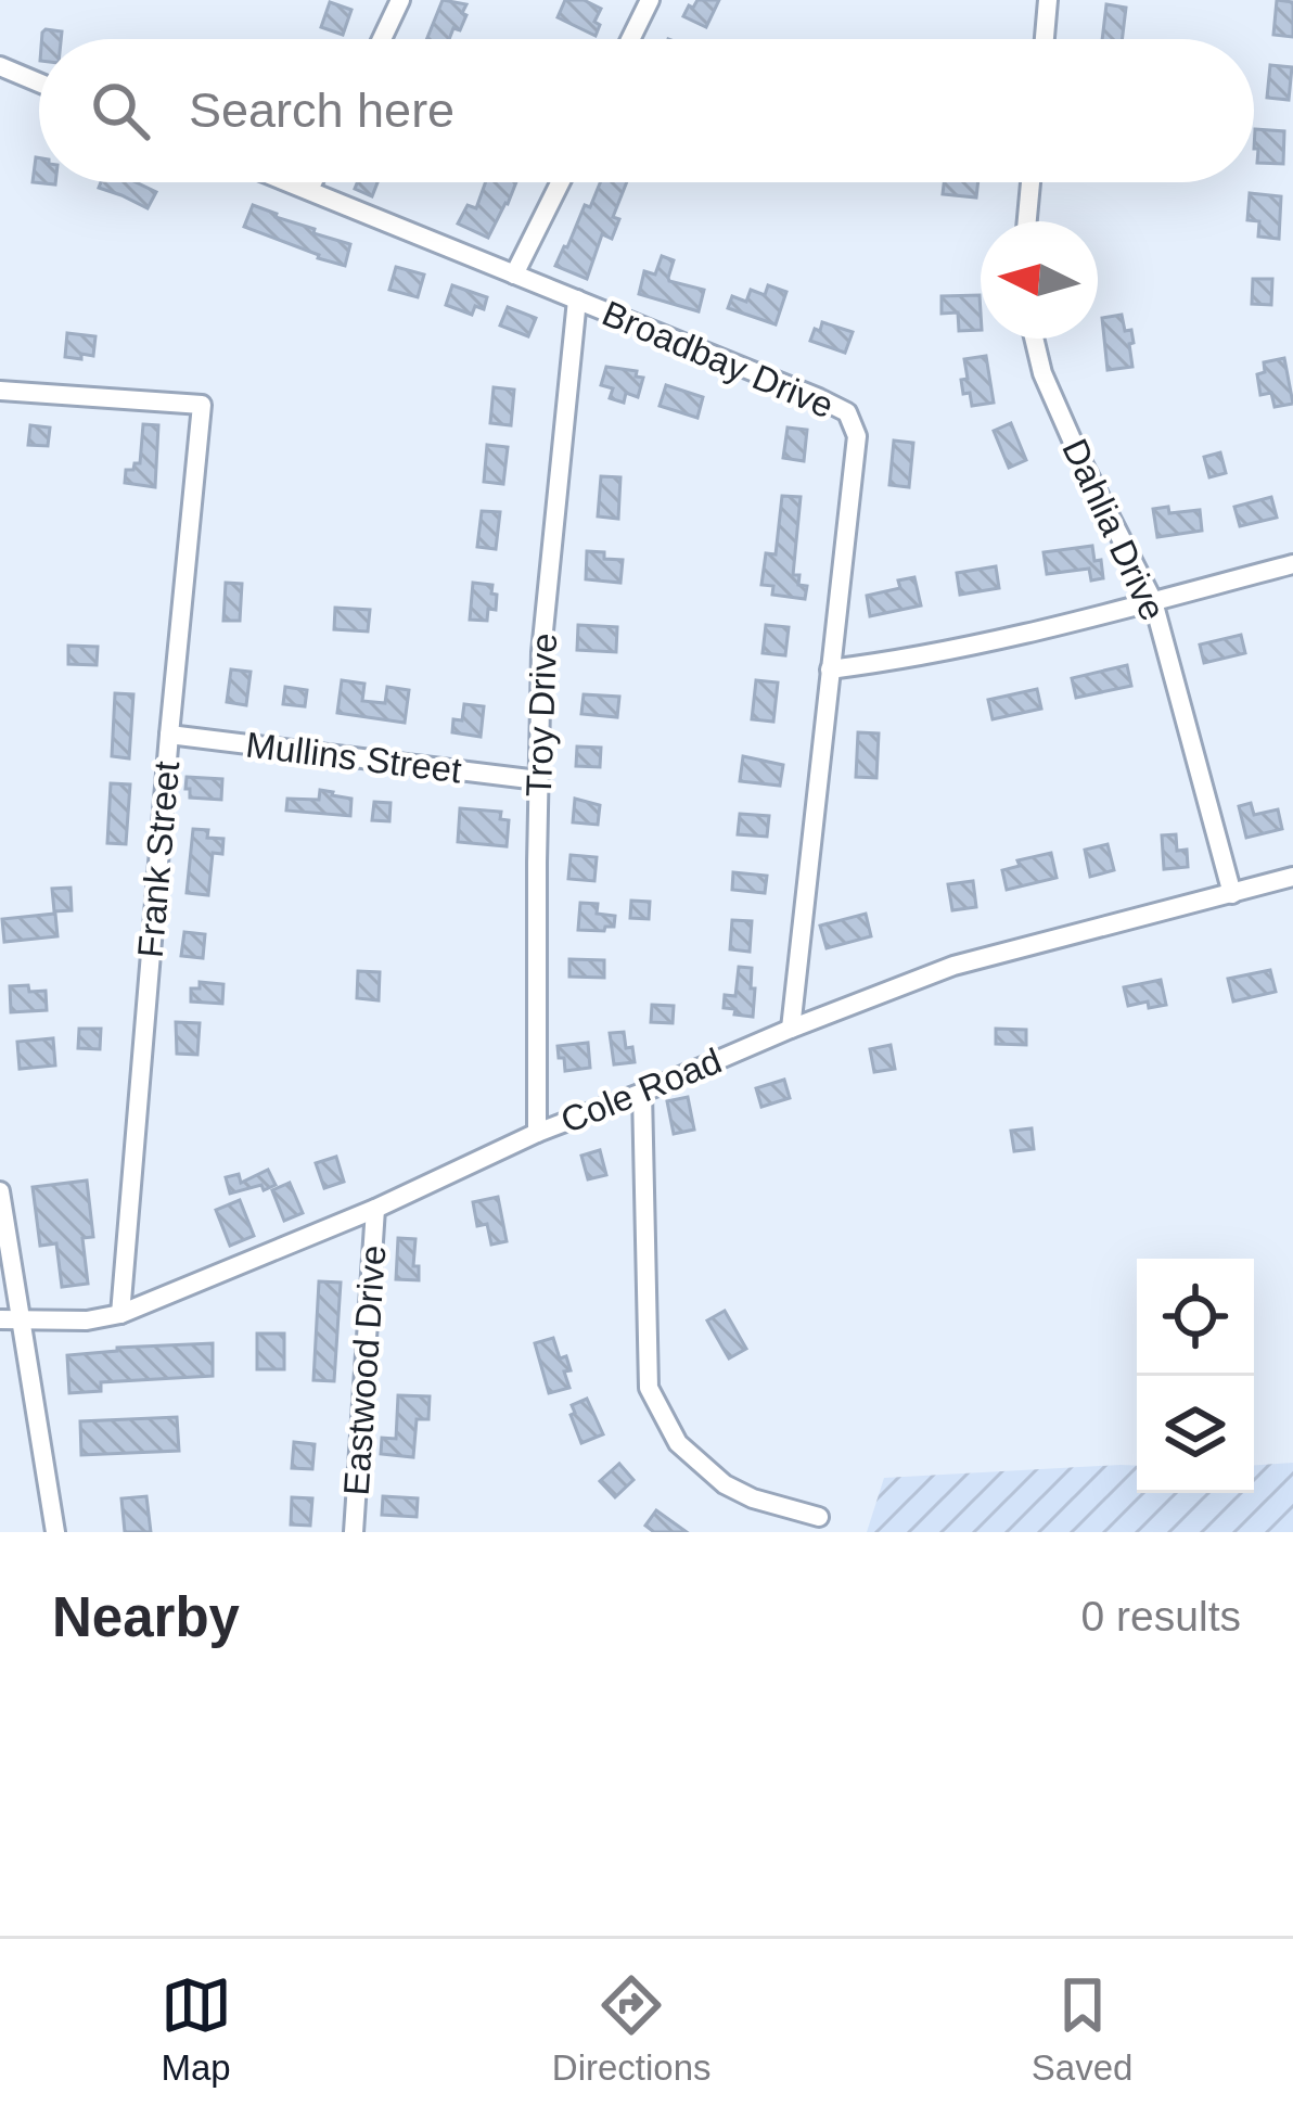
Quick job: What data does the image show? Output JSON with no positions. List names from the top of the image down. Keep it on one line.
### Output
{"streets":{"street":["Broadbay Drive","Dahlia Drive","Troy Drive","Mullins Street","Frank Street","Cole Road","Eastwood Drive"]},"crossings":[["Broadbay Drive","Troy Drive"],["Broadbay Drive","Cole Road"],["Dahlia Drive","Cole Road"],["Troy Drive","Mullins Street"],["Troy Drive","Cole Road"],["Mullins Street","Frank Street"],["Frank Street","Cole Road"],["Cole Road","Eastwood Drive"]],"north":"left","page":{"search":"Search here","heading":["Nearby","0 results"],"nav":["Map","Directions","Saved"]}}
